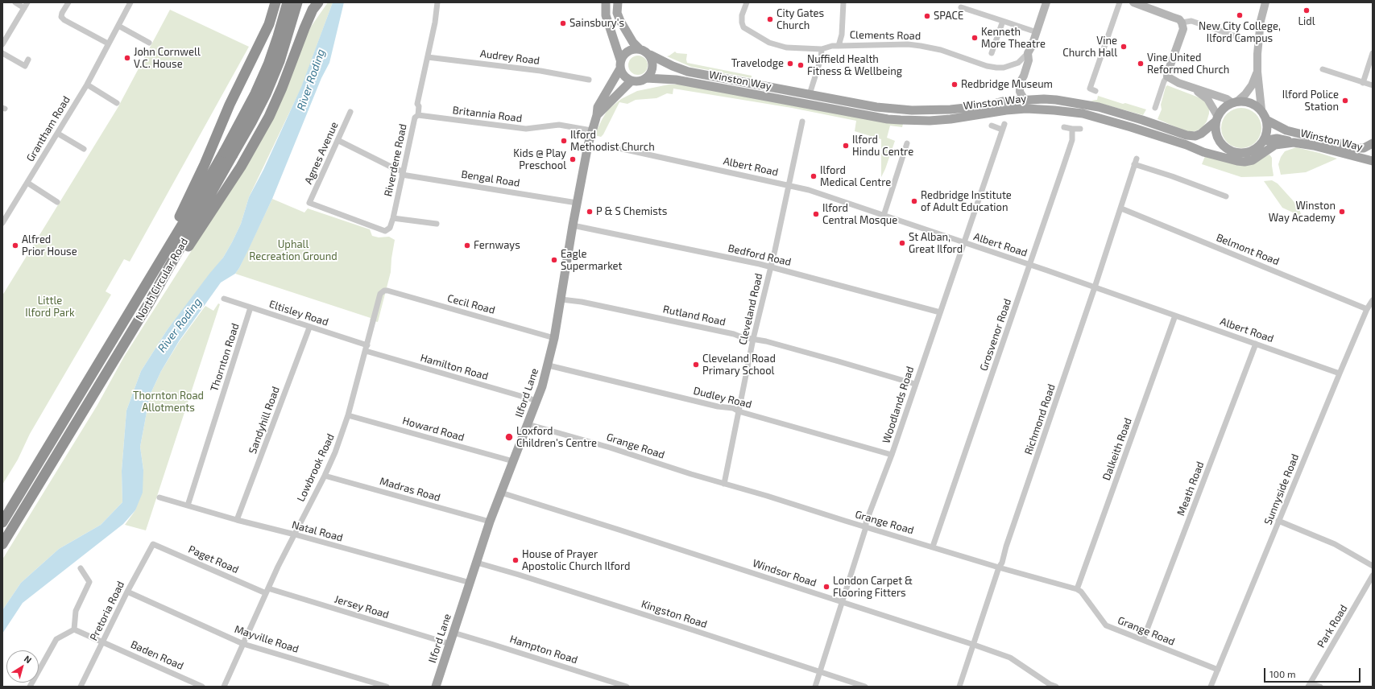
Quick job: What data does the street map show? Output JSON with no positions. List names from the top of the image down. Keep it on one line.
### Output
{"streets":{"highway":["North Circular Road"],"main road":["Winston Way","Ilford Lane"],"street":["Clements Road","Audrey Road","Britannia Road","Grantham Road","Agnes Avenue","Riverdene Road","Albert Road","Bengal Road","Belmont Road","Bedford Road","Cecil Road","Cleveland Road","Eltisley Road","Rutland Road","Grosvenor Road","Thornton Road","Hamilton Road","Dudley Road","Woodlands Road","Richmond Road","Sandyhill Road","Howard Road","Grange Road","Dalkeith Road","Lowbrook Road","Meath Road","Madras Road","Sunnyside Road","Natal Road","Paget Road","Windsor Road","Jersey Road","Pretoria Road","Kingston Road","Park Road","Mayville Road","Hampton Road","Baden Road"]},"crossings":[["Audrey Road","Riverdene Road"],["Winston Way","Ilford Lane"],["Britannia Road","Riverdene Road"],["Britannia Road","Ilford Lane"],["Agnes Avenue","Riverdene Road"],["Agnes Avenue","Bengal Road"],["Riverdene Road","Bengal Road"],["Albert Road","Cleveland Road"],["Albert Road","Grosvenor Road"],["Albert Road","Woodlands Road"],["Albert Road","Richmond Road"],["Albert Road","Dalkeith Road"],["Albert Road","Meath Road"],["Albert Road","Sunnyside Road"],["Bengal Road","Ilford Lane"],["Belmont Road","Richmond Road"],["Belmont Road","Sunnyside Road"],["Bedford Road","Cleveland Road"],["Bedford Road","Ilford Lane"],["Bedford Road","Woodlands Road"],["Cecil Road","Ilford Lane"],["Cecil Road","Lowbrook Road"],["Cleveland Road","Rutland Road"],["Cleveland Road","Dudley Road"],["Cleveland Road","Grange Road"],["Eltisley Road","Thornton Road"],["Eltisley Road","Hamilton Road"],["Eltisley Road","Sandyhill Road"],["Eltisley Road","Lowbrook Road"],["Rutland Road","Ilford Lane"],["Rutland Road","Woodlands Road"],["Grosvenor Road","Grange Road"],["Thornton Road","Natal Road"],["Hamilton Road","Ilford Lane"],["Hamilton Road","Lowbrook Road"],["Ilford Lane","Dudley Road"],["Ilford Lane","Howard Road"],["Ilford Lane","Grange Road"],["Ilford Lane","Madras Road"],["Ilford Lane","Natal Road"],["Ilford Lane","Windsor Road"],["Ilford Lane","Jersey Road"],["Ilford Lane","Kingston Road"],["Ilford Lane","Hampton Road"],["Dudley Road","Woodlands Road"],["Woodlands Road","Grange Road"],["Woodlands Road","Windsor Road"],["Woodlands Road","Kingston Road"],["Richmond Road","Grange Road"],["Richmond Road","Windsor Road"],["Sandyhill Road","Natal Road"],["Howard Road","Lowbrook Road"],["Grange Road","Dalkeith Road"],["Grange Road","Meath Road"],["Grange Road","Sunnyside Road"],["Lowbrook Road","Madras Road"],["Lowbrook Road","Natal Road"],["Lowbrook Road","Paget Road"],["Lowbrook Road","Jersey Road"],["Lowbrook Road","Mayville Road"],["Paget Road","Jersey Road"],["Paget Road","Pretoria Road"],["Pretoria Road","Mayville Road"],["Pretoria Road","Baden Road"]],"water":["River Roding"],"parks":["Uphall Recreation Ground","Little Ilford Park","Thornton Road Allotments"],"places":["Lidl","New City College, Ilford Campus","SPACE","City Gates Church","Sainsbury's","Kenneth More Theatre","Vine Church Hall","John Cornwell V.C. House","Travelodge","Vine United Reformed Church","Nuffield Health Fitness & Wellbeing","Redbridge Museum","Ilford Police Station","Ilford Methodist Church","Ilford Hindu Centre","Kids @ Play Preschool","Ilford Medical Centre","Redbridge Institute of Adult Education","P & S Chemists","Winston Way Academy","Ilford Central Mosque","St Alban, Great Ilford","Alfred Prior House","Fernways","Eagle Supermarket","Cleveland Road Primary School","Loxford Children's Centre","House of Prayer Apostolic Church Ilford","London Carpet & Flooring Fitters"],"scale_bar":"100 m","north":"top right"}
